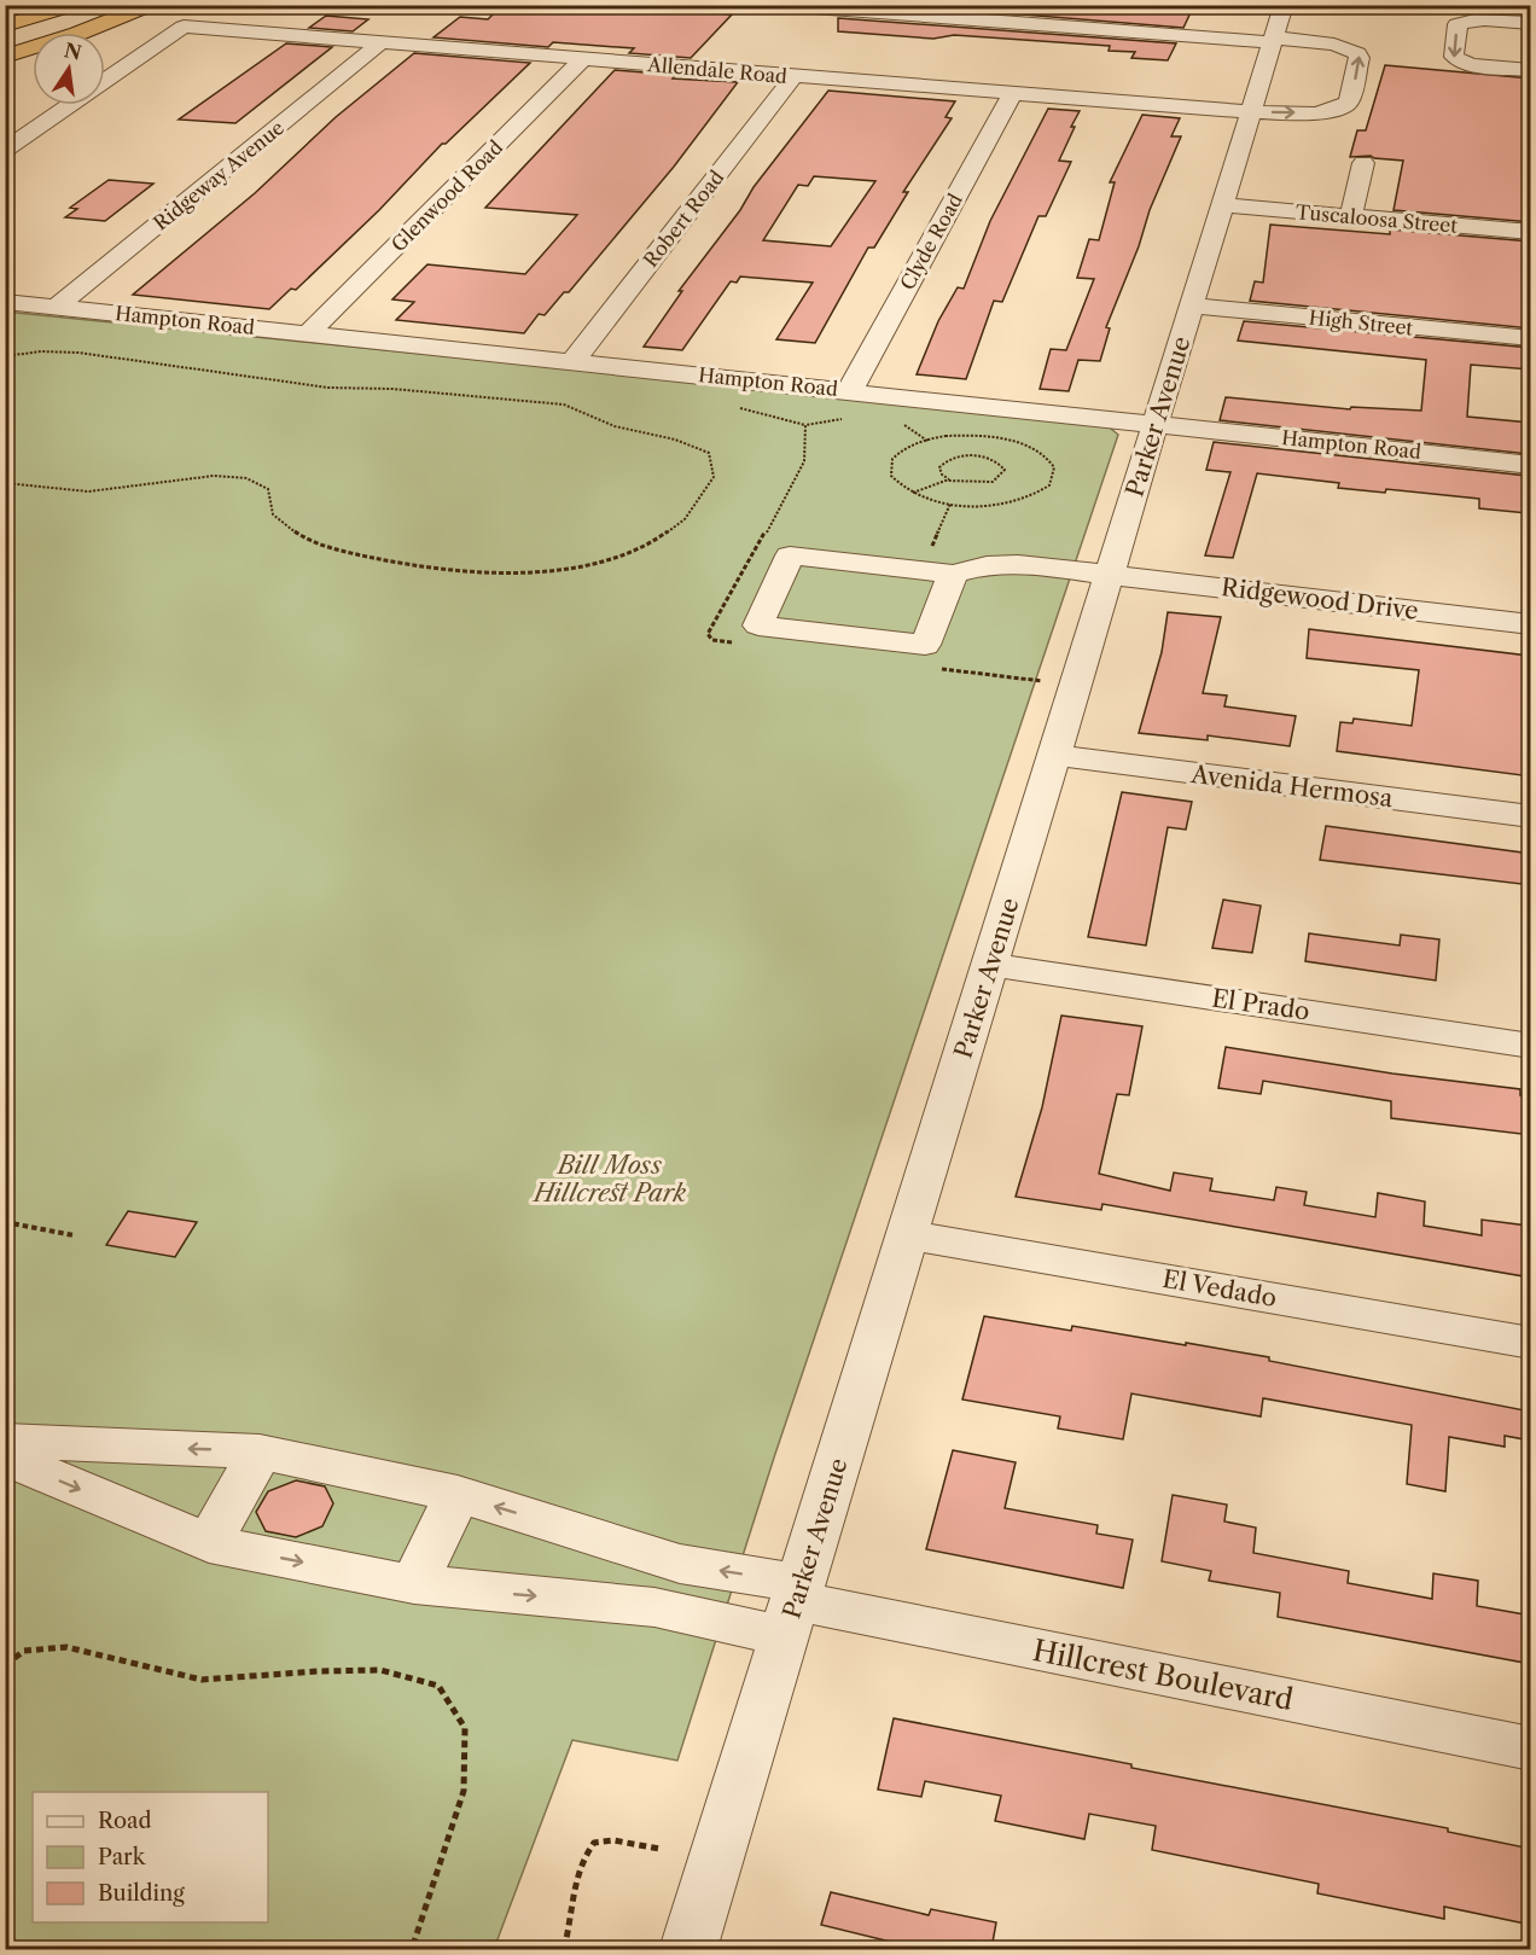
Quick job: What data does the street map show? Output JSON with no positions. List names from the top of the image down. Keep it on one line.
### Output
{"streets":{"street":["Allendale Road","Ridgeway Avenue","Glenwood Road","Robert Road","Tuscaloosa Street","Clyde Road","Hampton Road","High Street","Parker Avenue","Ridgewood Drive","Avenida Hermosa","El Prado","El Vedado","Hillcrest Boulevard"]},"crossings":[["Allendale Road","Ridgeway Avenue"],["Allendale Road","Glenwood Road"],["Allendale Road","Robert Road"],["Allendale Road","Clyde Road"],["Allendale Road","Parker Avenue"],["Ridgeway Avenue","Hampton Road"],["Glenwood Road","Hampton Road"],["Robert Road","Hampton Road"],["Tuscaloosa Street","Parker Avenue"],["Clyde Road","Hampton Road"],["Hampton Road","Parker Avenue"],["High Street","Parker Avenue"],["Parker Avenue","Ridgewood Drive"],["Parker Avenue","Avenida Hermosa"],["Parker Avenue","El Prado"],["Parker Avenue","El Vedado"],["Parker Avenue","Hillcrest Boulevard"]],"parks":["Bill Moss Hillcrest Park"],"legend":["Road","Park","Building"],"north":"top"}
